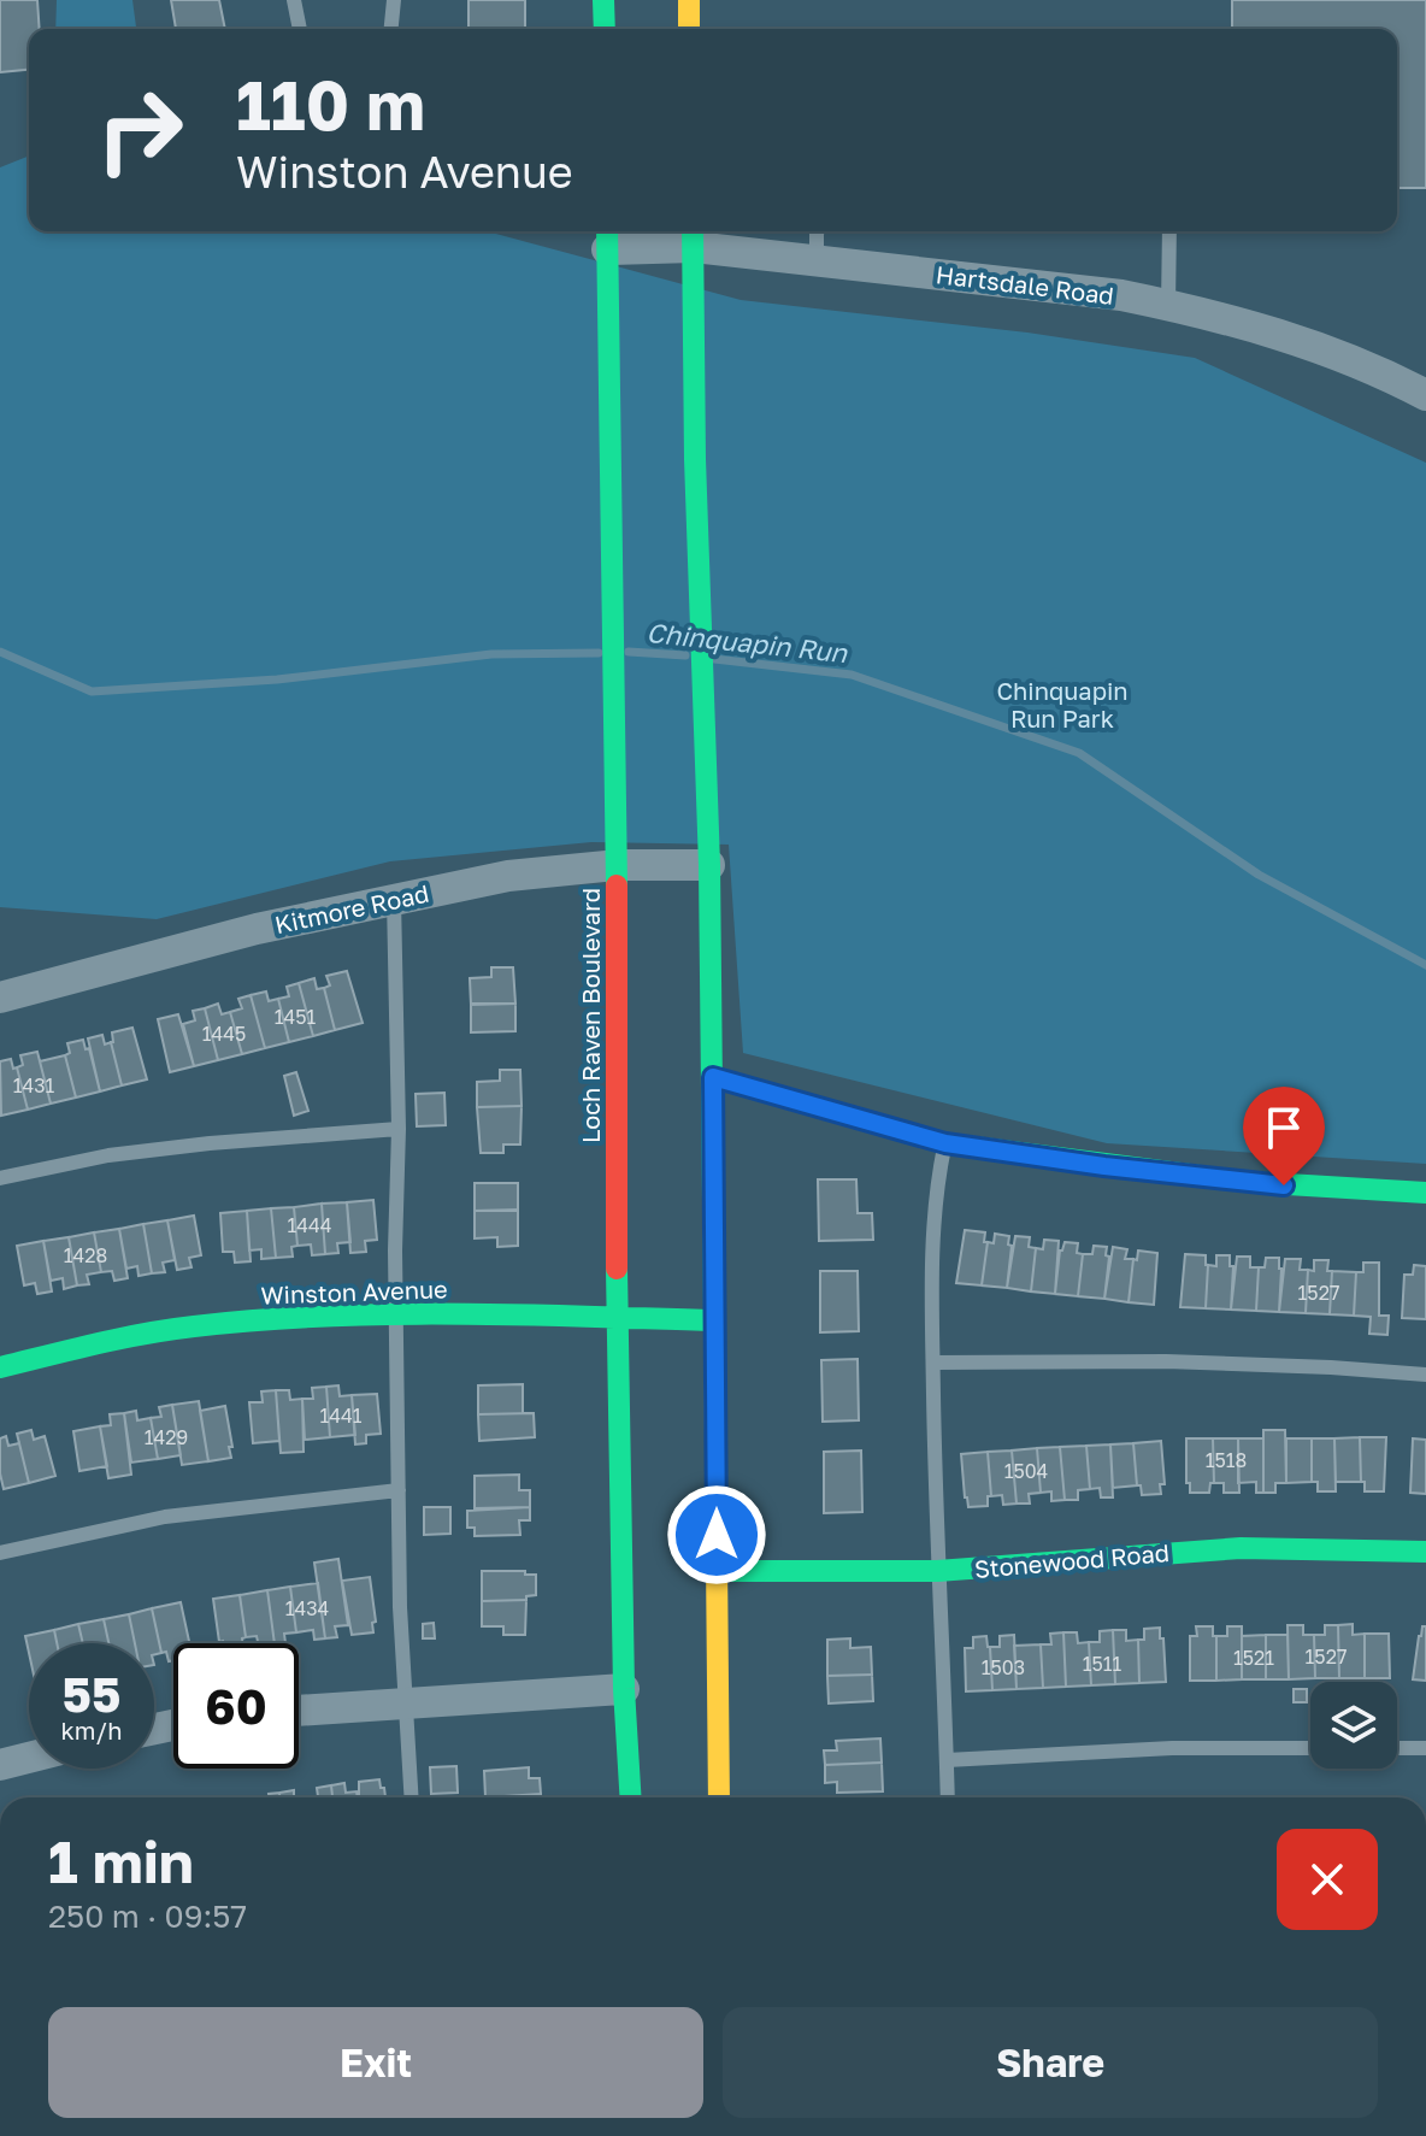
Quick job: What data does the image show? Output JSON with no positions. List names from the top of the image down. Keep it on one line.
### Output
{"streets":{"main road":["Loch Raven Boulevard","Winston Avenue","Stonewood Road"],"street":["Hartsdale Road","Kitmore Road"]},"crossings":[["Hartsdale Road","Loch Raven Boulevard"],["Kitmore Road","Loch Raven Boulevard"],["Loch Raven Boulevard","Winston Avenue"]],"water":["Chinquapin Run"],"parks":["Chinquapin Run Park"],"house_numbers":["1451","1445","1431","1444","1428","1527","1441","1429","1518","1504","1434","1527","1521","1511","1503"],"page":{"turn":["110 m","Winston Avenue"],"speed":"55 km/h","limit":"60","heading":["1 min","250 m · 09:57"],"buttons":["Exit","Share"]}}
